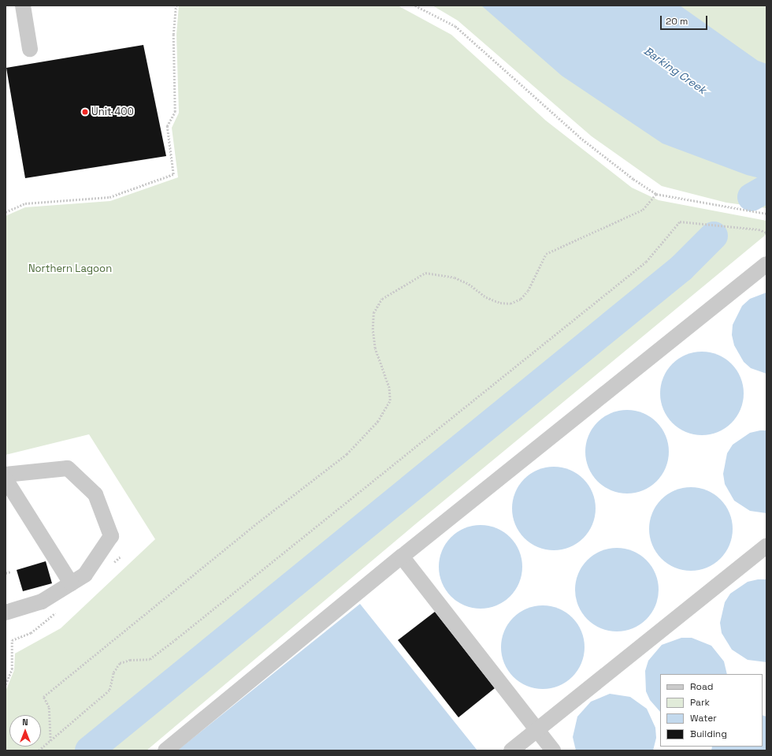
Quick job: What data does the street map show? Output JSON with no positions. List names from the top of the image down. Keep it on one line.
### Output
{"water":["Barking Creek"],"parks":["Northern Lagoon"],"places":["Unit 400"],"legend":["Road","Park","Water","Building"],"scale_bar":"20 m","north":"top"}
